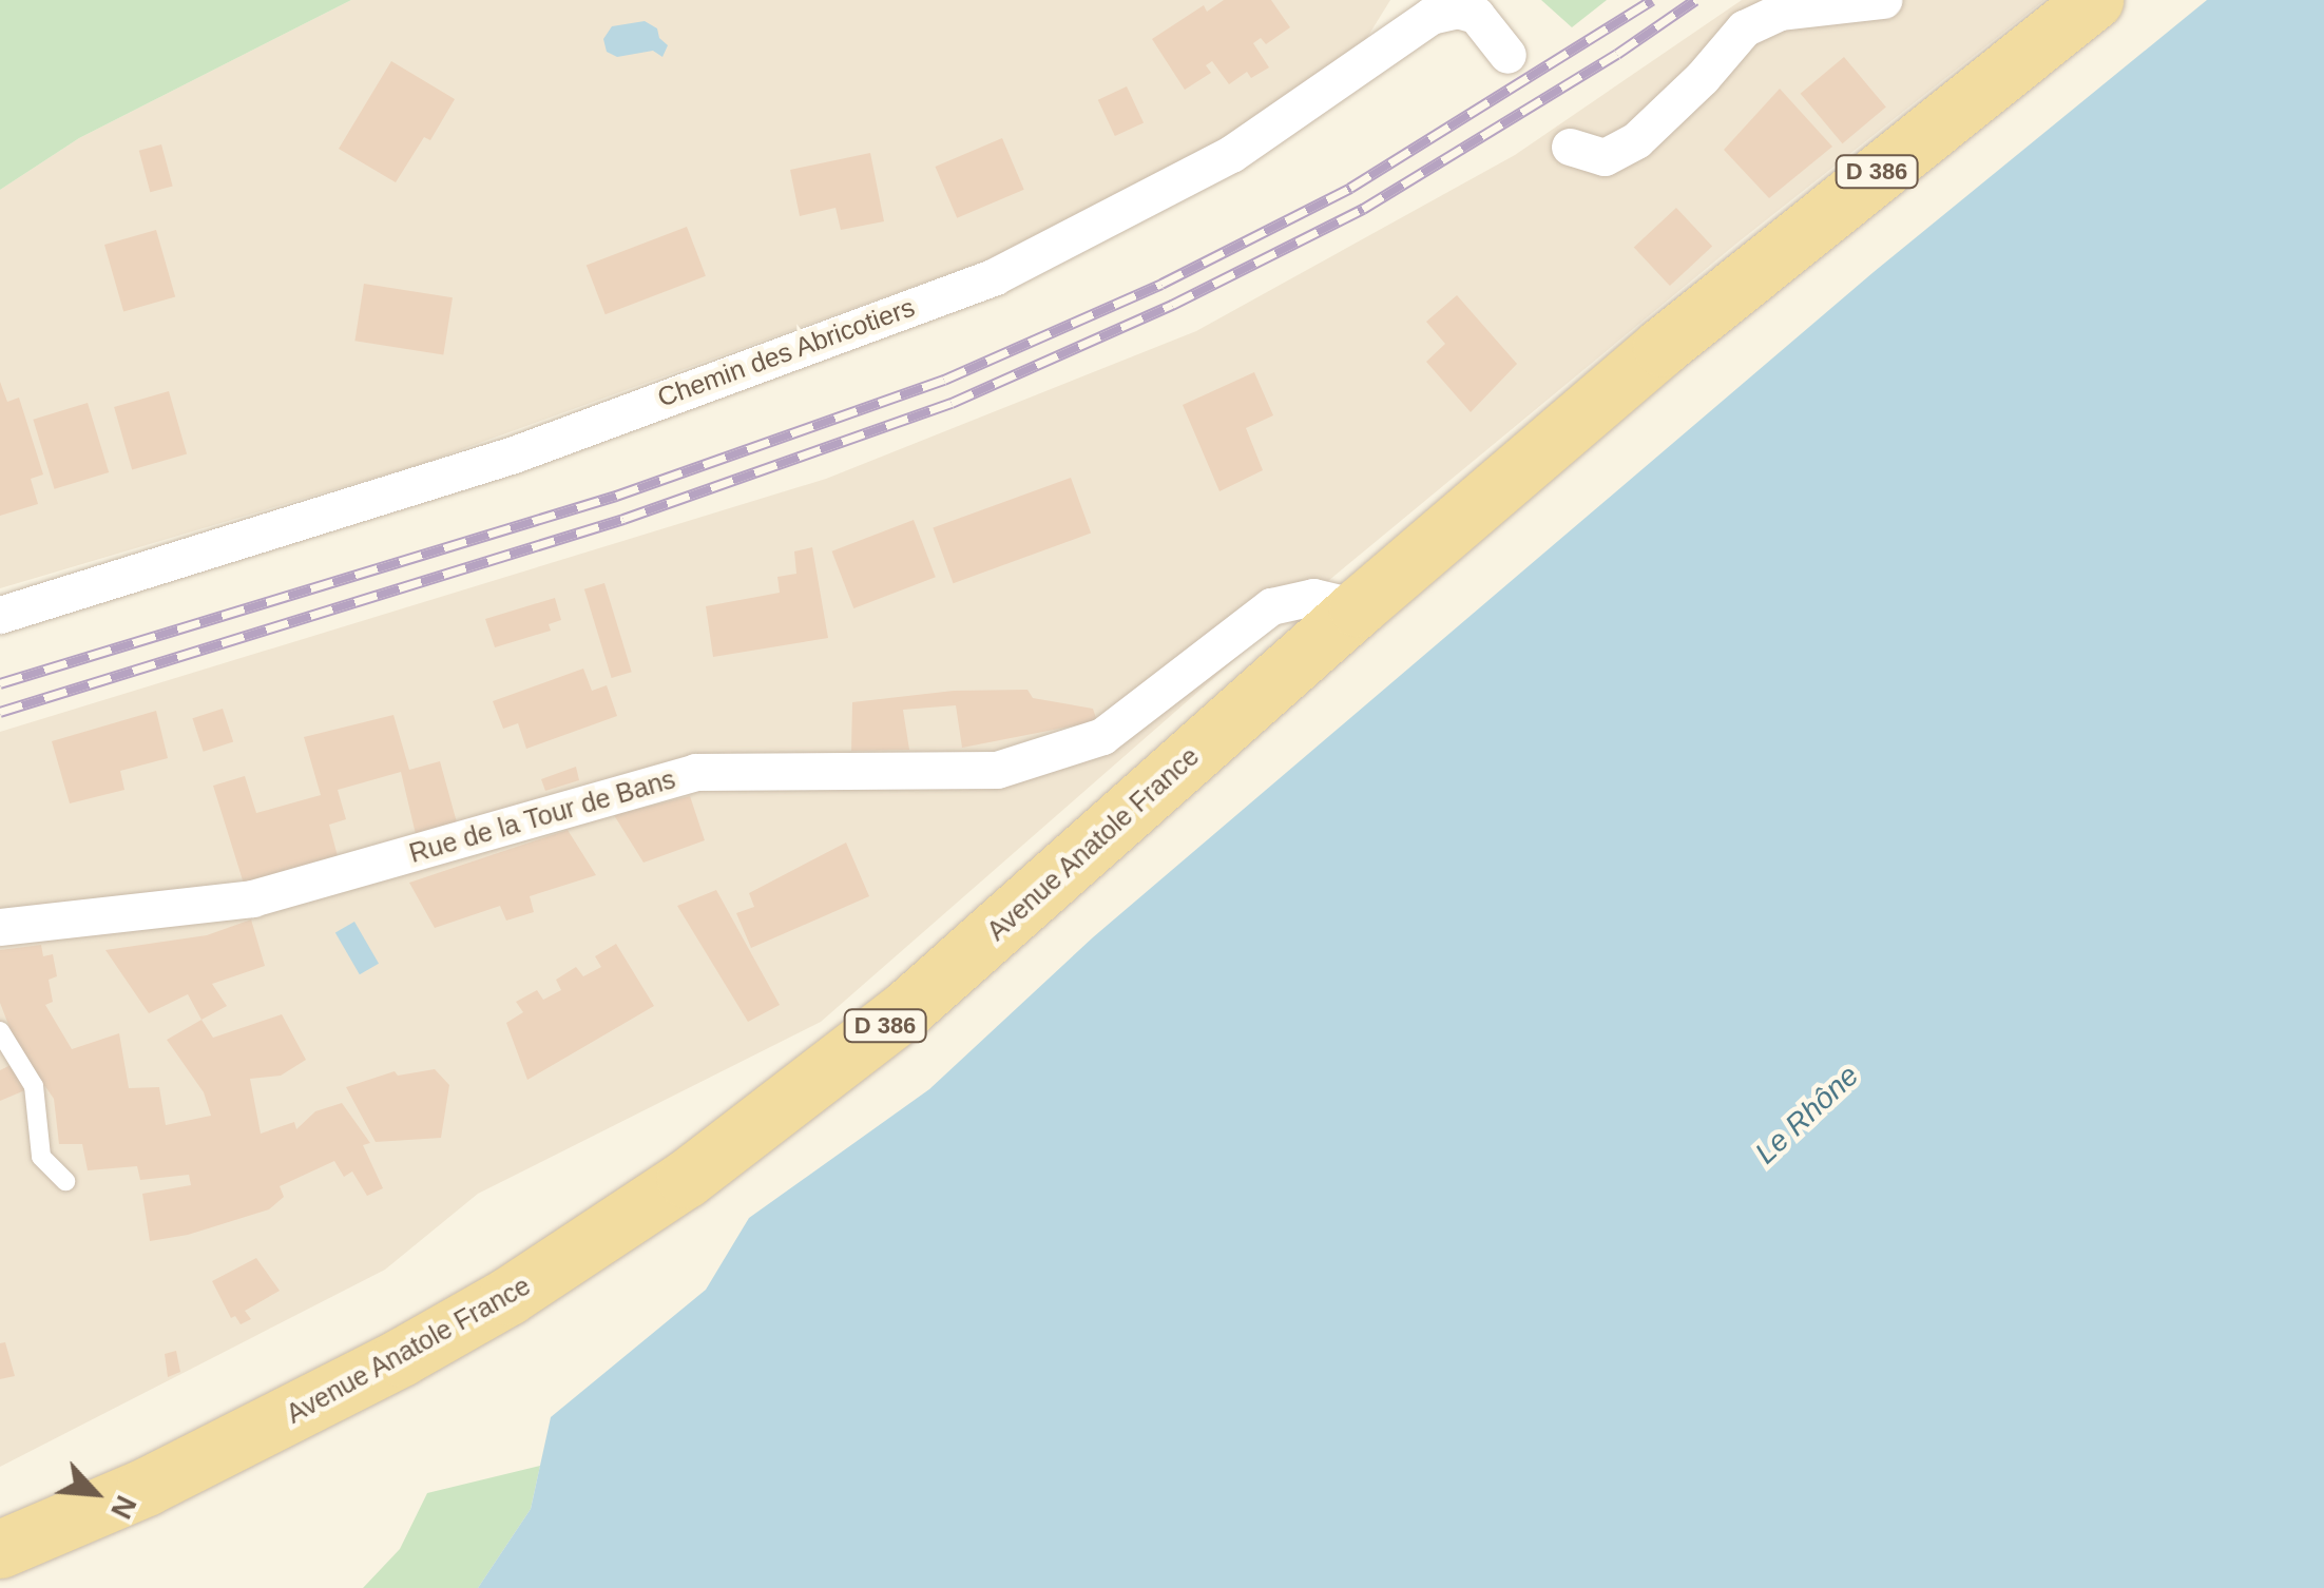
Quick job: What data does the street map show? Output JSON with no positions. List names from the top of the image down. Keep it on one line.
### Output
{"streets":{"main road":["D 386","Avenue Anatole France"],"street":["Chemin des Abricotiers","Rue de la Tour de Bans"]},"crossings":[["Rue de la Tour de Bans","Avenue Anatole France"]],"water":["Le Rhône"],"north":"bottom right"}
